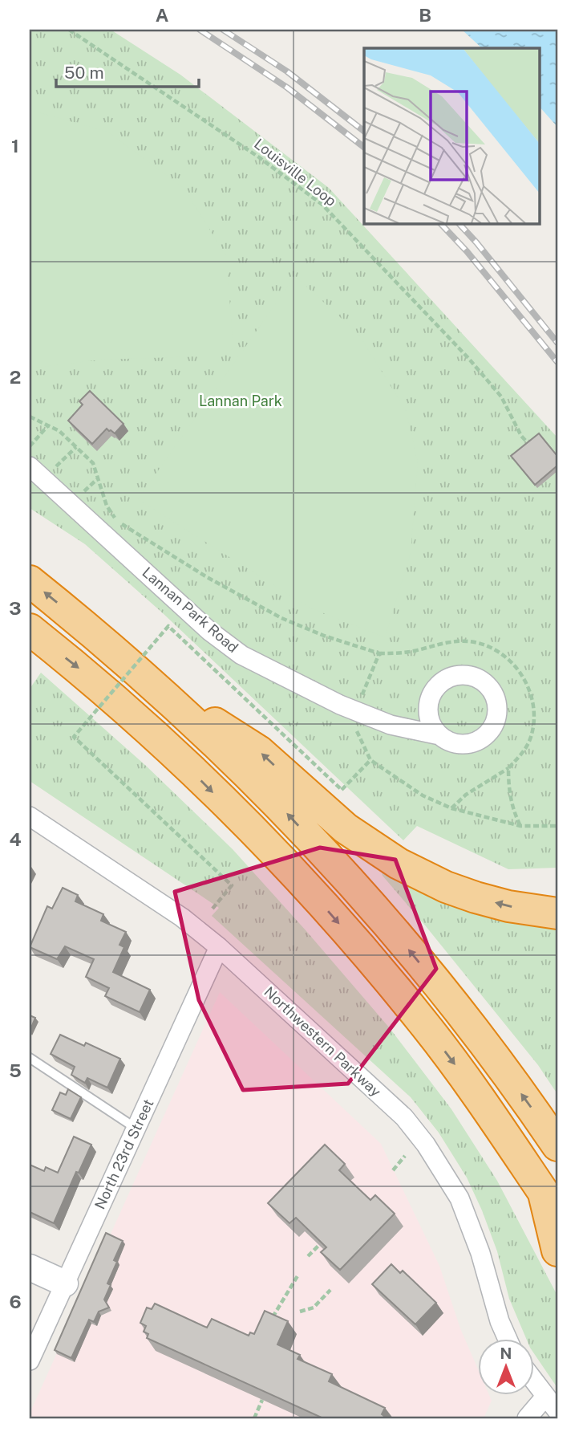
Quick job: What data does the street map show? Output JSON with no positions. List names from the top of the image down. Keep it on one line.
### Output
{"streets":{"street":["Lannan Park Road","Northwestern Parkway","North 23rd Street"],"path":["Louisville Loop"]},"crossings":[["Northwestern Parkway","North 23rd Street"]],"parks":["Lannan Park"],"scale_bar":"50 m","north":"top","grid":{"columns":["A","B"],"rows":["1","2","3","4","5","6"]}}
